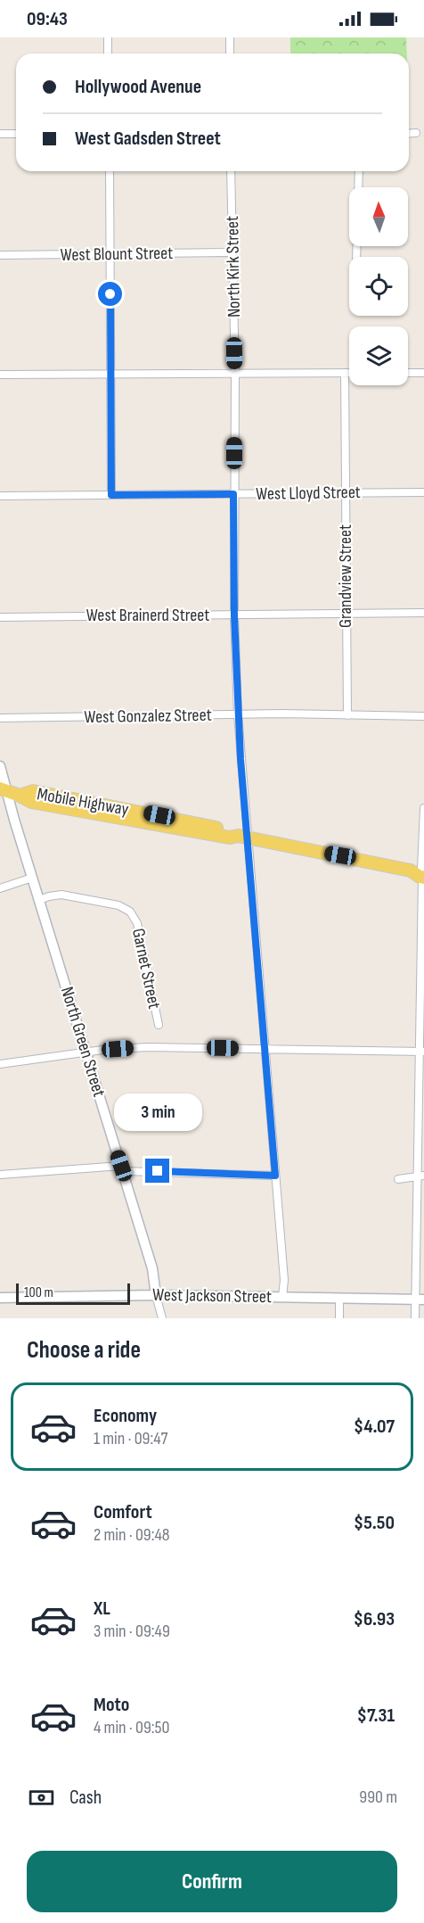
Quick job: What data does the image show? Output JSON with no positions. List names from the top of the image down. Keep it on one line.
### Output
{"streets":{"main road":["Mobile Highway"],"street":["West Blount Street","North Kirk Street","West Lloyd Street","Grandview Street","West Brainerd Street","West Gonzalez Street","Garnet Street","North Green Street","West Jackson Street"]},"crossings":[["West Blount Street","North Kirk Street"],["North Kirk Street","West Lloyd Street"],["North Kirk Street","West Brainerd Street"],["North Kirk Street","West Gonzalez Street"],["North Kirk Street","Mobile Highway"],["North Kirk Street","West Jackson Street"],["West Lloyd Street","Grandview Street"],["Grandview Street","West Brainerd Street"],["Grandview Street","West Gonzalez Street"],["Mobile Highway","North Green Street"],["Garnet Street","North Green Street"],["North Green Street","West Jackson Street"]],"scale_bar":"100 m","north":"top","page":{"status":"09:43","banner":["Hollywood Avenue","West Gadsden Street"],"bubble":"3 min","scale":"100 m","heading":"Choose a ride","list":[{"name":"Economy","note":"1 min · 09:47","value":"$4.07"},{"name":"Comfort","note":"2 min · 09:48","value":"$5.50"},{"name":"XL","note":"3 min · 09:49","value":"$6.93"},{"name":"Moto","note":"4 min · 09:50","value":"$7.31"}],"pay":["Cash","990 m"],"buttons":"Confirm"}}
